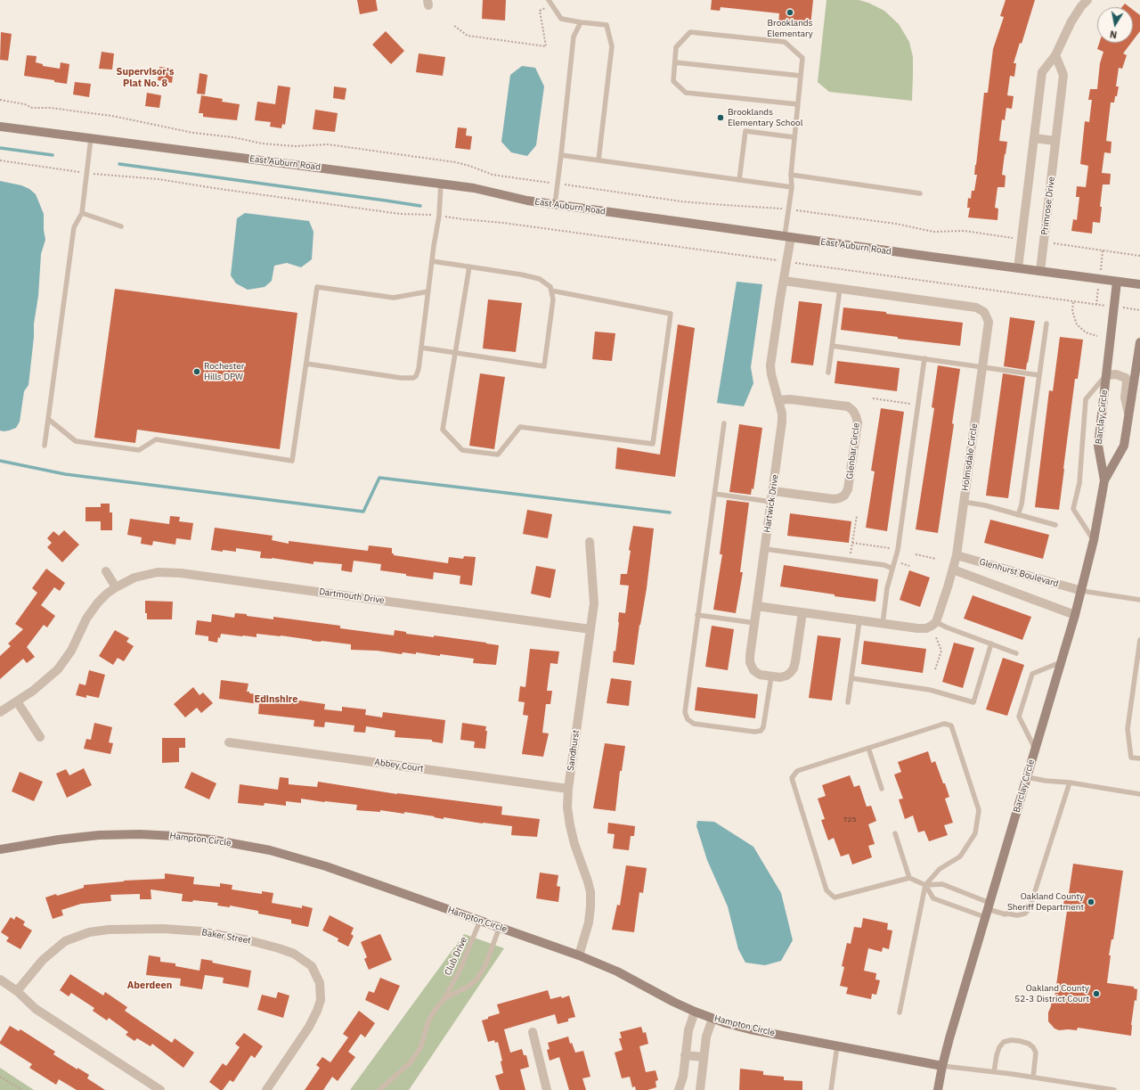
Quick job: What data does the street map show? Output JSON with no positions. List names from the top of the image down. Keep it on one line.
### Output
{"streets":{"street":["East Auburn Road","Primrose Drive","Barclay Circle","Glenbar Circle","Holmsdale Circle","Hartwick Drive","Glenhurst Boulevard","Dartmouth Drive","Sandhurst","Abbey Court","Hampton Circle","Baker Street"],"lane":["Club Drive"]},"crossings":[["East Auburn Road","Primrose Drive"],["East Auburn Road","Barclay Circle"],["East Auburn Road","Hartwick Drive"],["Barclay Circle","Glenhurst Boulevard"],["Barclay Circle","Hampton Circle"],["Glenbar Circle","Hartwick Drive"],["Holmsdale Circle","Hartwick Drive"],["Holmsdale Circle","Glenhurst Boulevard"],["Dartmouth Drive","Sandhurst"],["Sandhurst","Abbey Court"],["Sandhurst","Hampton Circle"],["Hampton Circle","Club Drive"]],"districts":["Supervisor's Plat No. 8","Edinshire","Aberdeen"],"places":["Brooklands Elementary","Brooklands Elementary School","Rochester Hills DPW","Oakland County Sheriff Department","Oakland County 52-3 District Court"],"house_numbers":["725"],"north":"bottom"}
